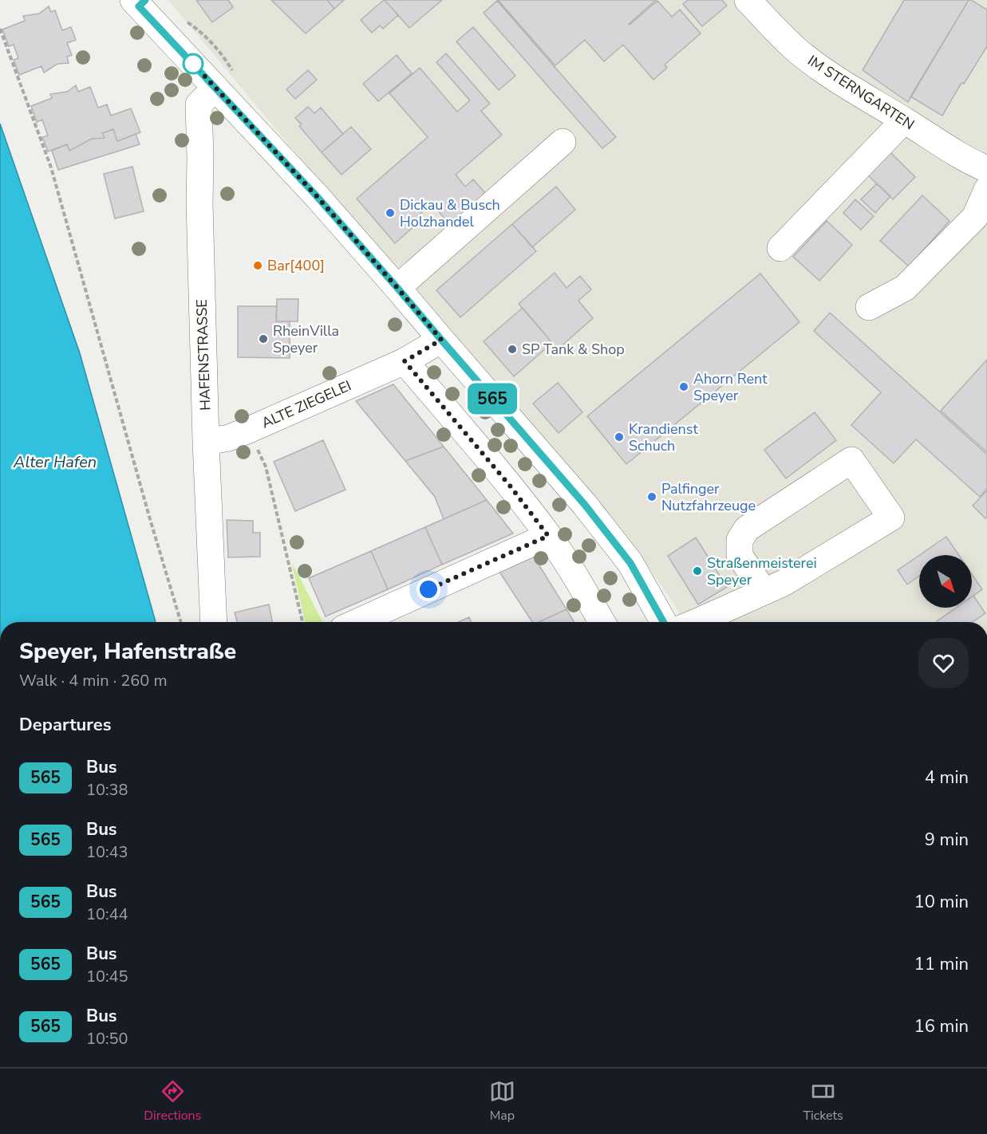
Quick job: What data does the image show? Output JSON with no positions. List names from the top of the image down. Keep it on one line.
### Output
{"streets":{"street":["IM STERNGARTEN","HAFENSTRASSE","ALTE ZIEGELEI"]},"crossings":[["HAFENSTRASSE","ALTE ZIEGELEI"]],"water":["Alter Hafen"],"places":["Dickau & Busch Holzhandel","Bar[400]","RheinVilla Speyer","SP Tank & Shop","Ahorn Rent Speyer","Krandienst Schuch","Palfinger Nutzfahrzeuge","Straßenmeisterei Speyer"],"lines":["bus line 565"],"north":"bottom right","page":{"on_map":"565","heading":[["Speyer, Hafenstraße","Walk · 4 min · 260 m"],"Departures"],"list":[{"mark":"565","name":"Bus","note":"10:38","value":"4 min"},{"mark":"565","name":"Bus","note":"10:43","value":"9 min"},{"mark":"565","name":"Bus","note":"10:44","value":"10 min"},{"mark":"565","name":"Bus","note":"10:45","value":"11 min"},{"mark":"565","name":"Bus","note":"10:50","value":"16 min"}],"tabs":["Directions","Map","Tickets"]}}
